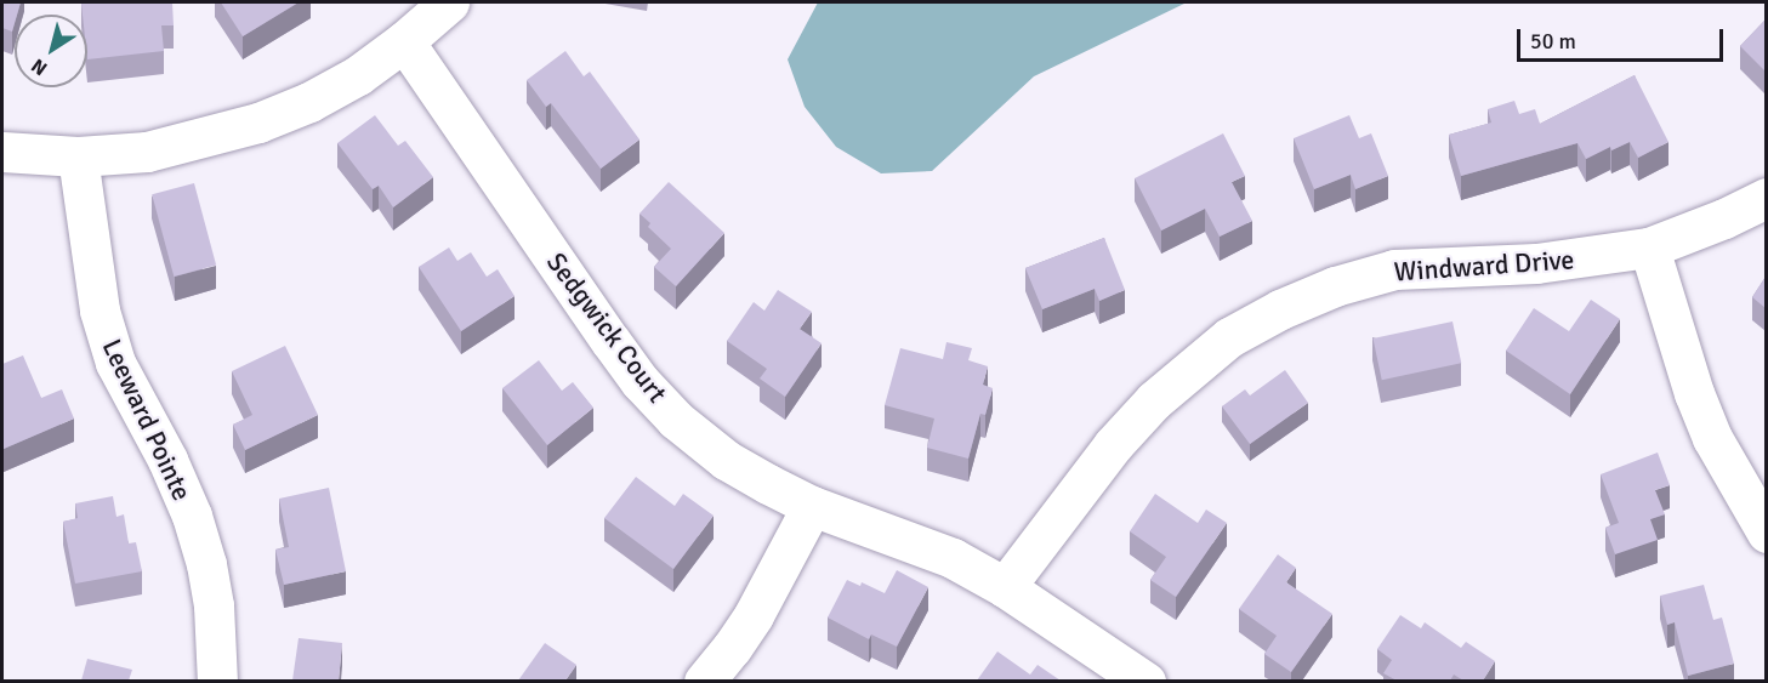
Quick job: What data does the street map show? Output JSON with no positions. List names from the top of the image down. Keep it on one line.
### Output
{"streets":{"street":["Windward Drive","Sedgwick Court","Leeward Pointe"]},"crossings":[["Windward Drive","Sedgwick Court"]],"scale_bar":"50 m","north":"bottom left"}
